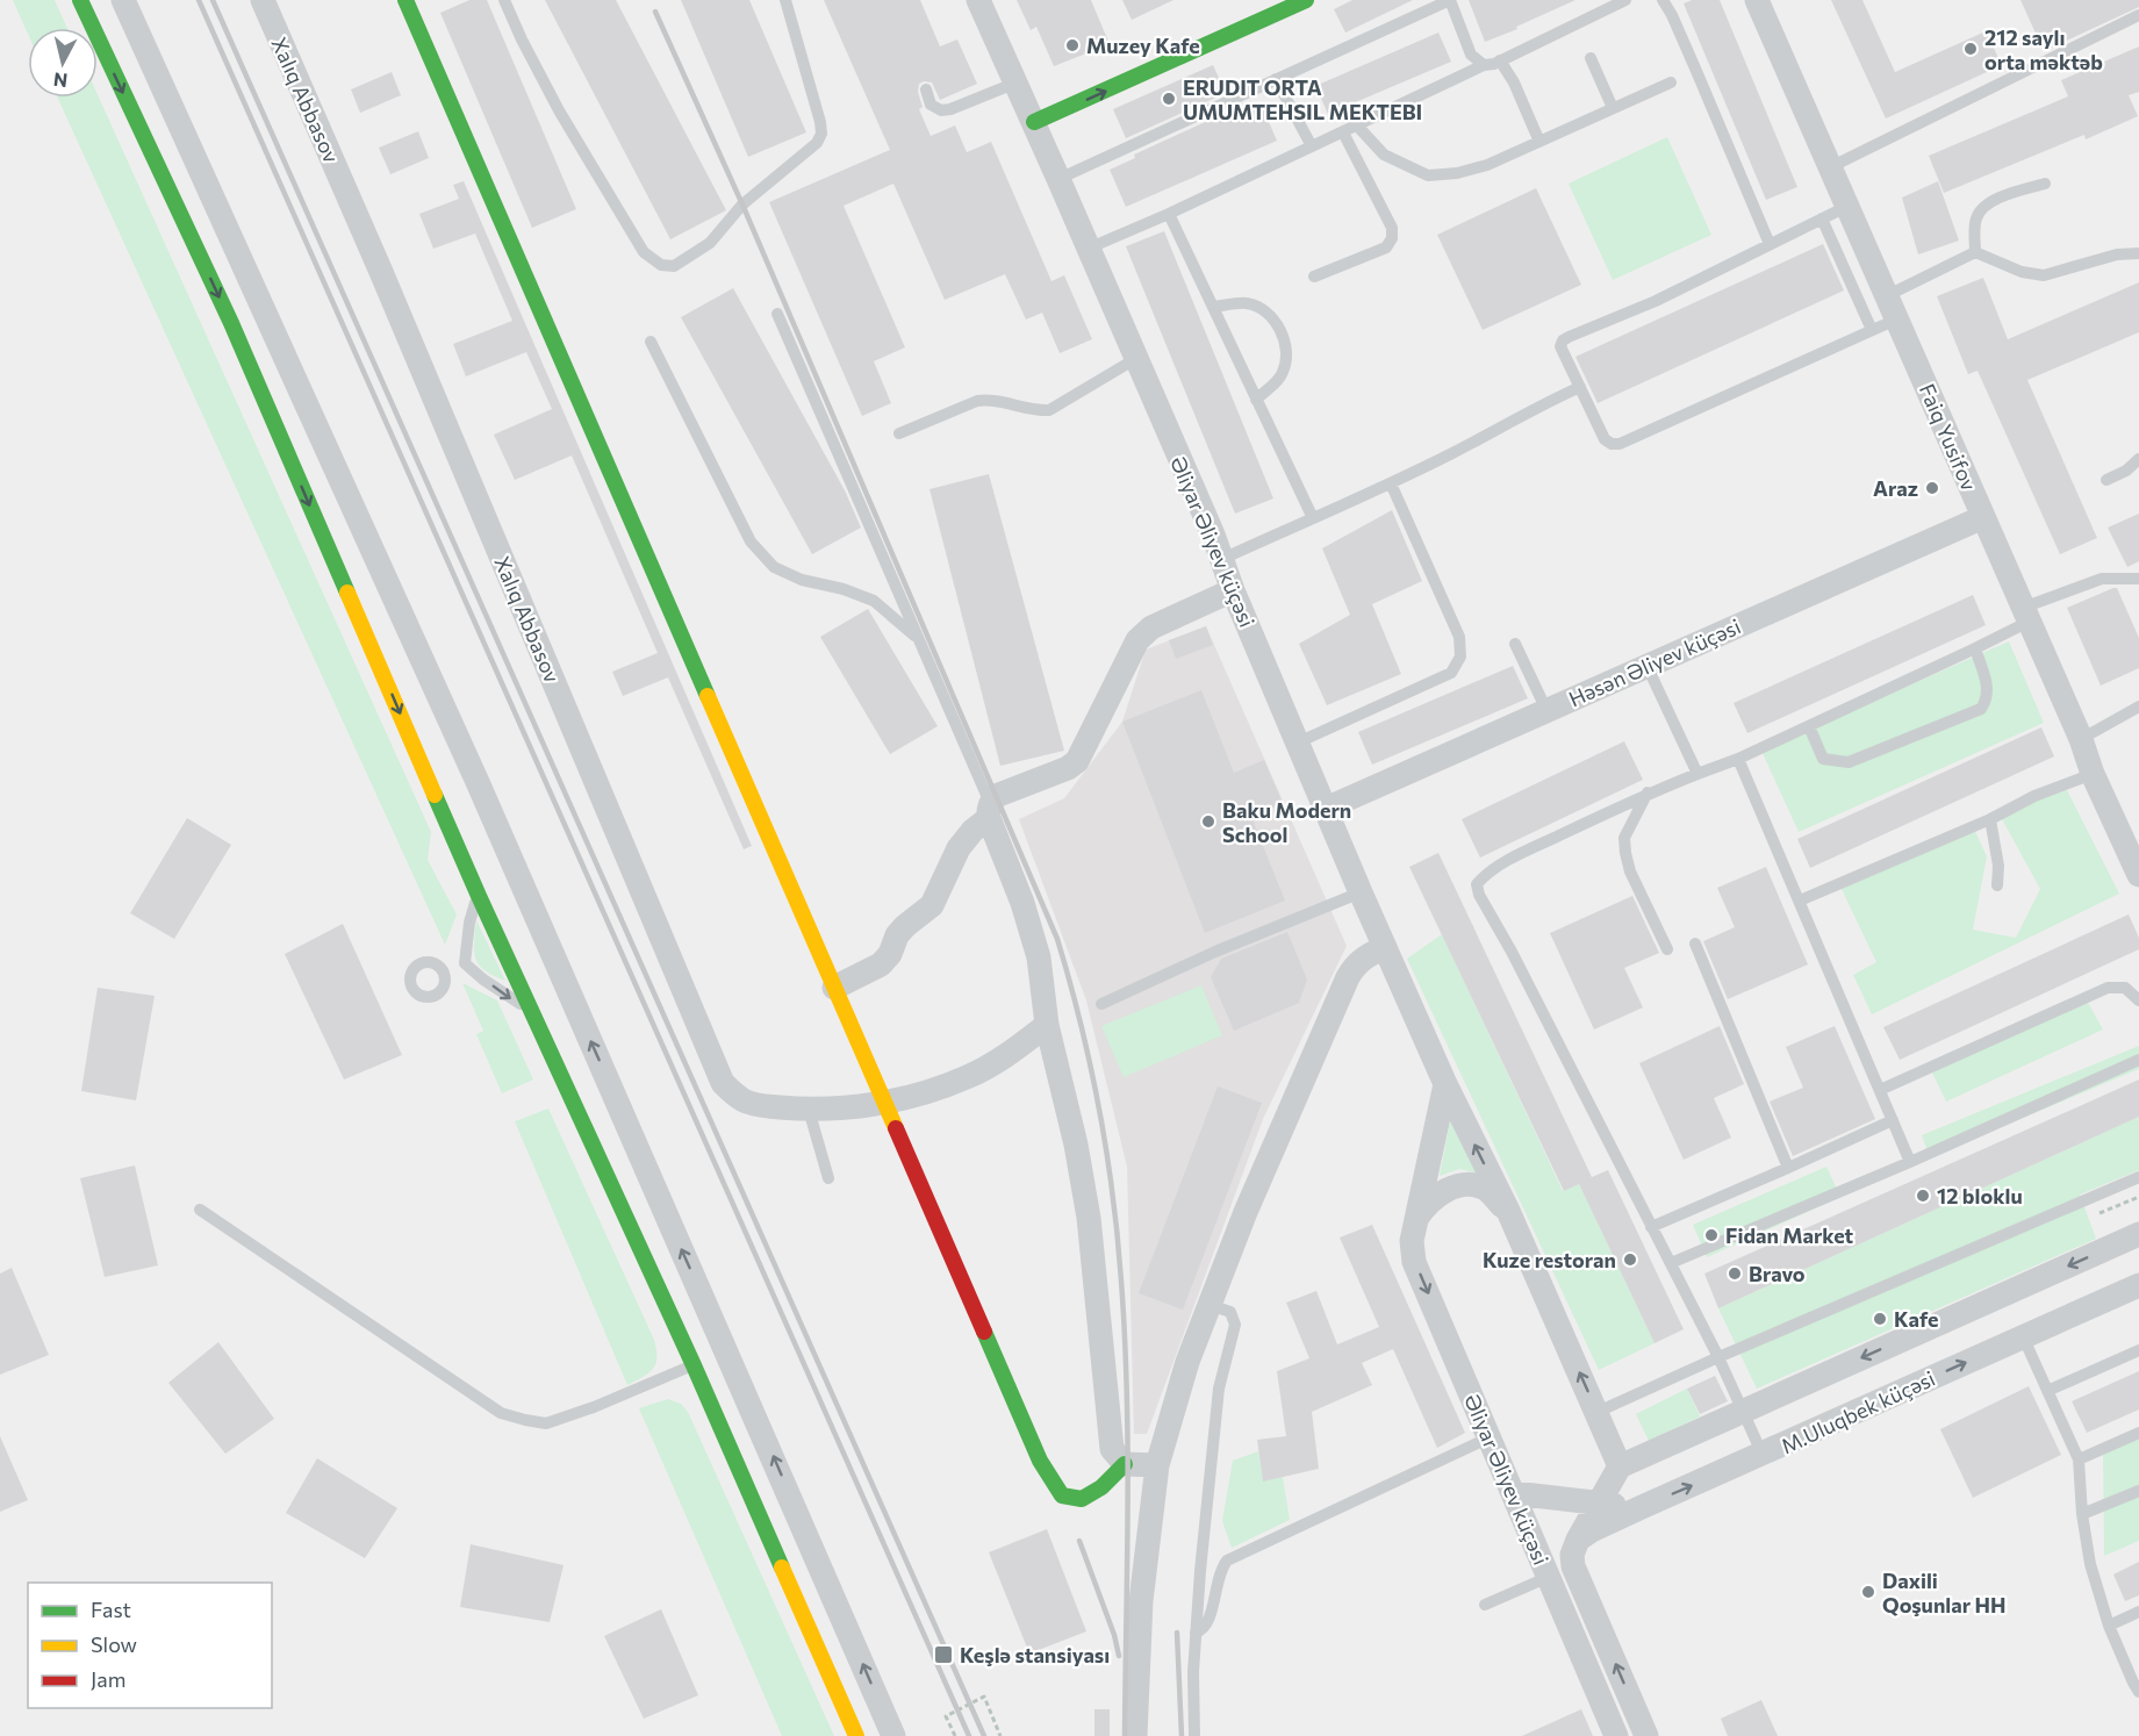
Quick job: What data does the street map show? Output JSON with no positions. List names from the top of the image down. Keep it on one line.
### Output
{"streets":{"street":["Xalıq Abbasov","Faiq Yusifov","Əliyar Əliyev küçəsi","Həsən Əliyev küçəsi","M.Uluqbek küçəsi"]},"crossings":[["Faiq Yusifov","Həsən Əliyev küçəsi"],["Əliyar Əliyev küçəsi","Həsən Əliyev küçəsi"],["Əliyar Əliyev küçəsi","M.Uluqbek küçəsi"]],"places":{"other":["Muzey Kafe","212 saylı orta məktəb","ERUDIT ORTA UMUMTEHSIL MEKTEBI","Araz","Baku Modern School","12 bloklu","Fidan Market","Kuze restoran","Bravo","Kafe","Daxili Qoşunlar HH"],"transit":["Keşlə stansiyası"]},"legend":["Fast","Slow","Jam"],"north":"bottom"}
